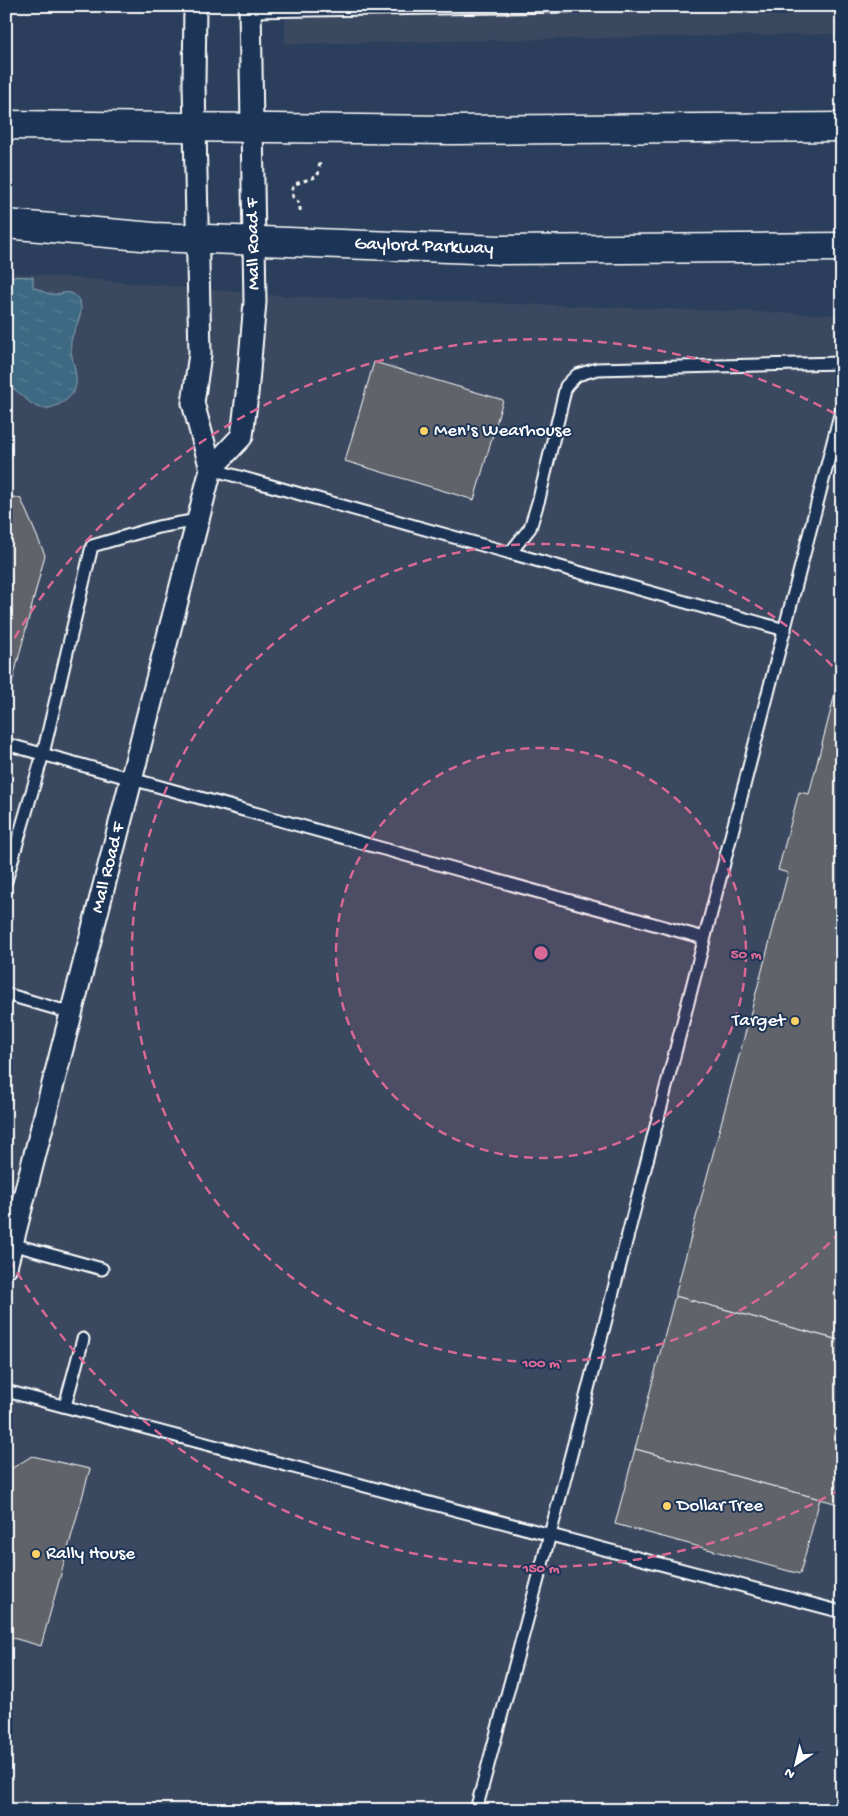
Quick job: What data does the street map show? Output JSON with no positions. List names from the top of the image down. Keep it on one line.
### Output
{"streets":{"street":["Mall Road F","Gaylord Parkway"]},"crossings":[["Mall Road F","Gaylord Parkway"]],"places":["Men's Wearhouse","Target","Dollar Tree","Rally House"],"north":"bottom left","rings":["50 m","100 m","150 m"]}
